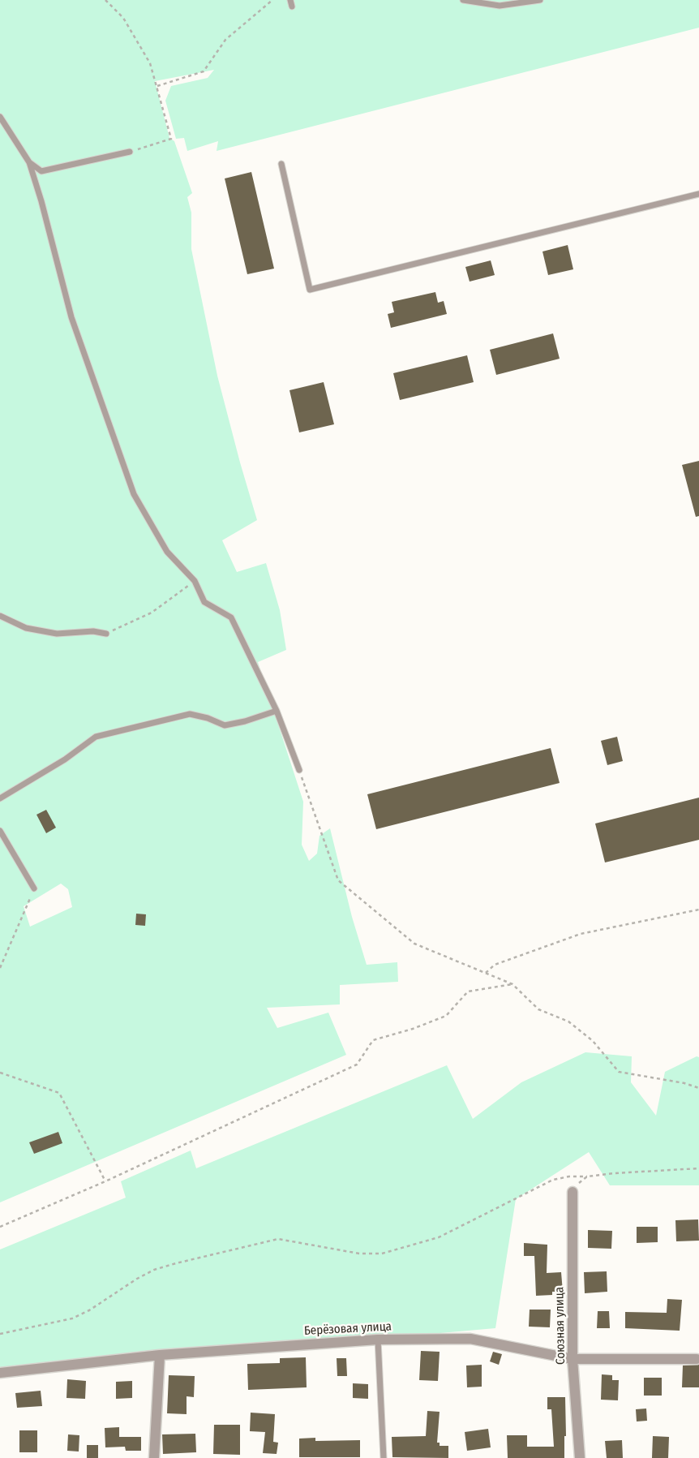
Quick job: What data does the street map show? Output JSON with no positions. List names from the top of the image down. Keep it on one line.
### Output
{"streets":{"street":["Союзная улица","Берёзовая улица"]},"crossings":[["Союзная улица","Берёзовая улица"]]}
